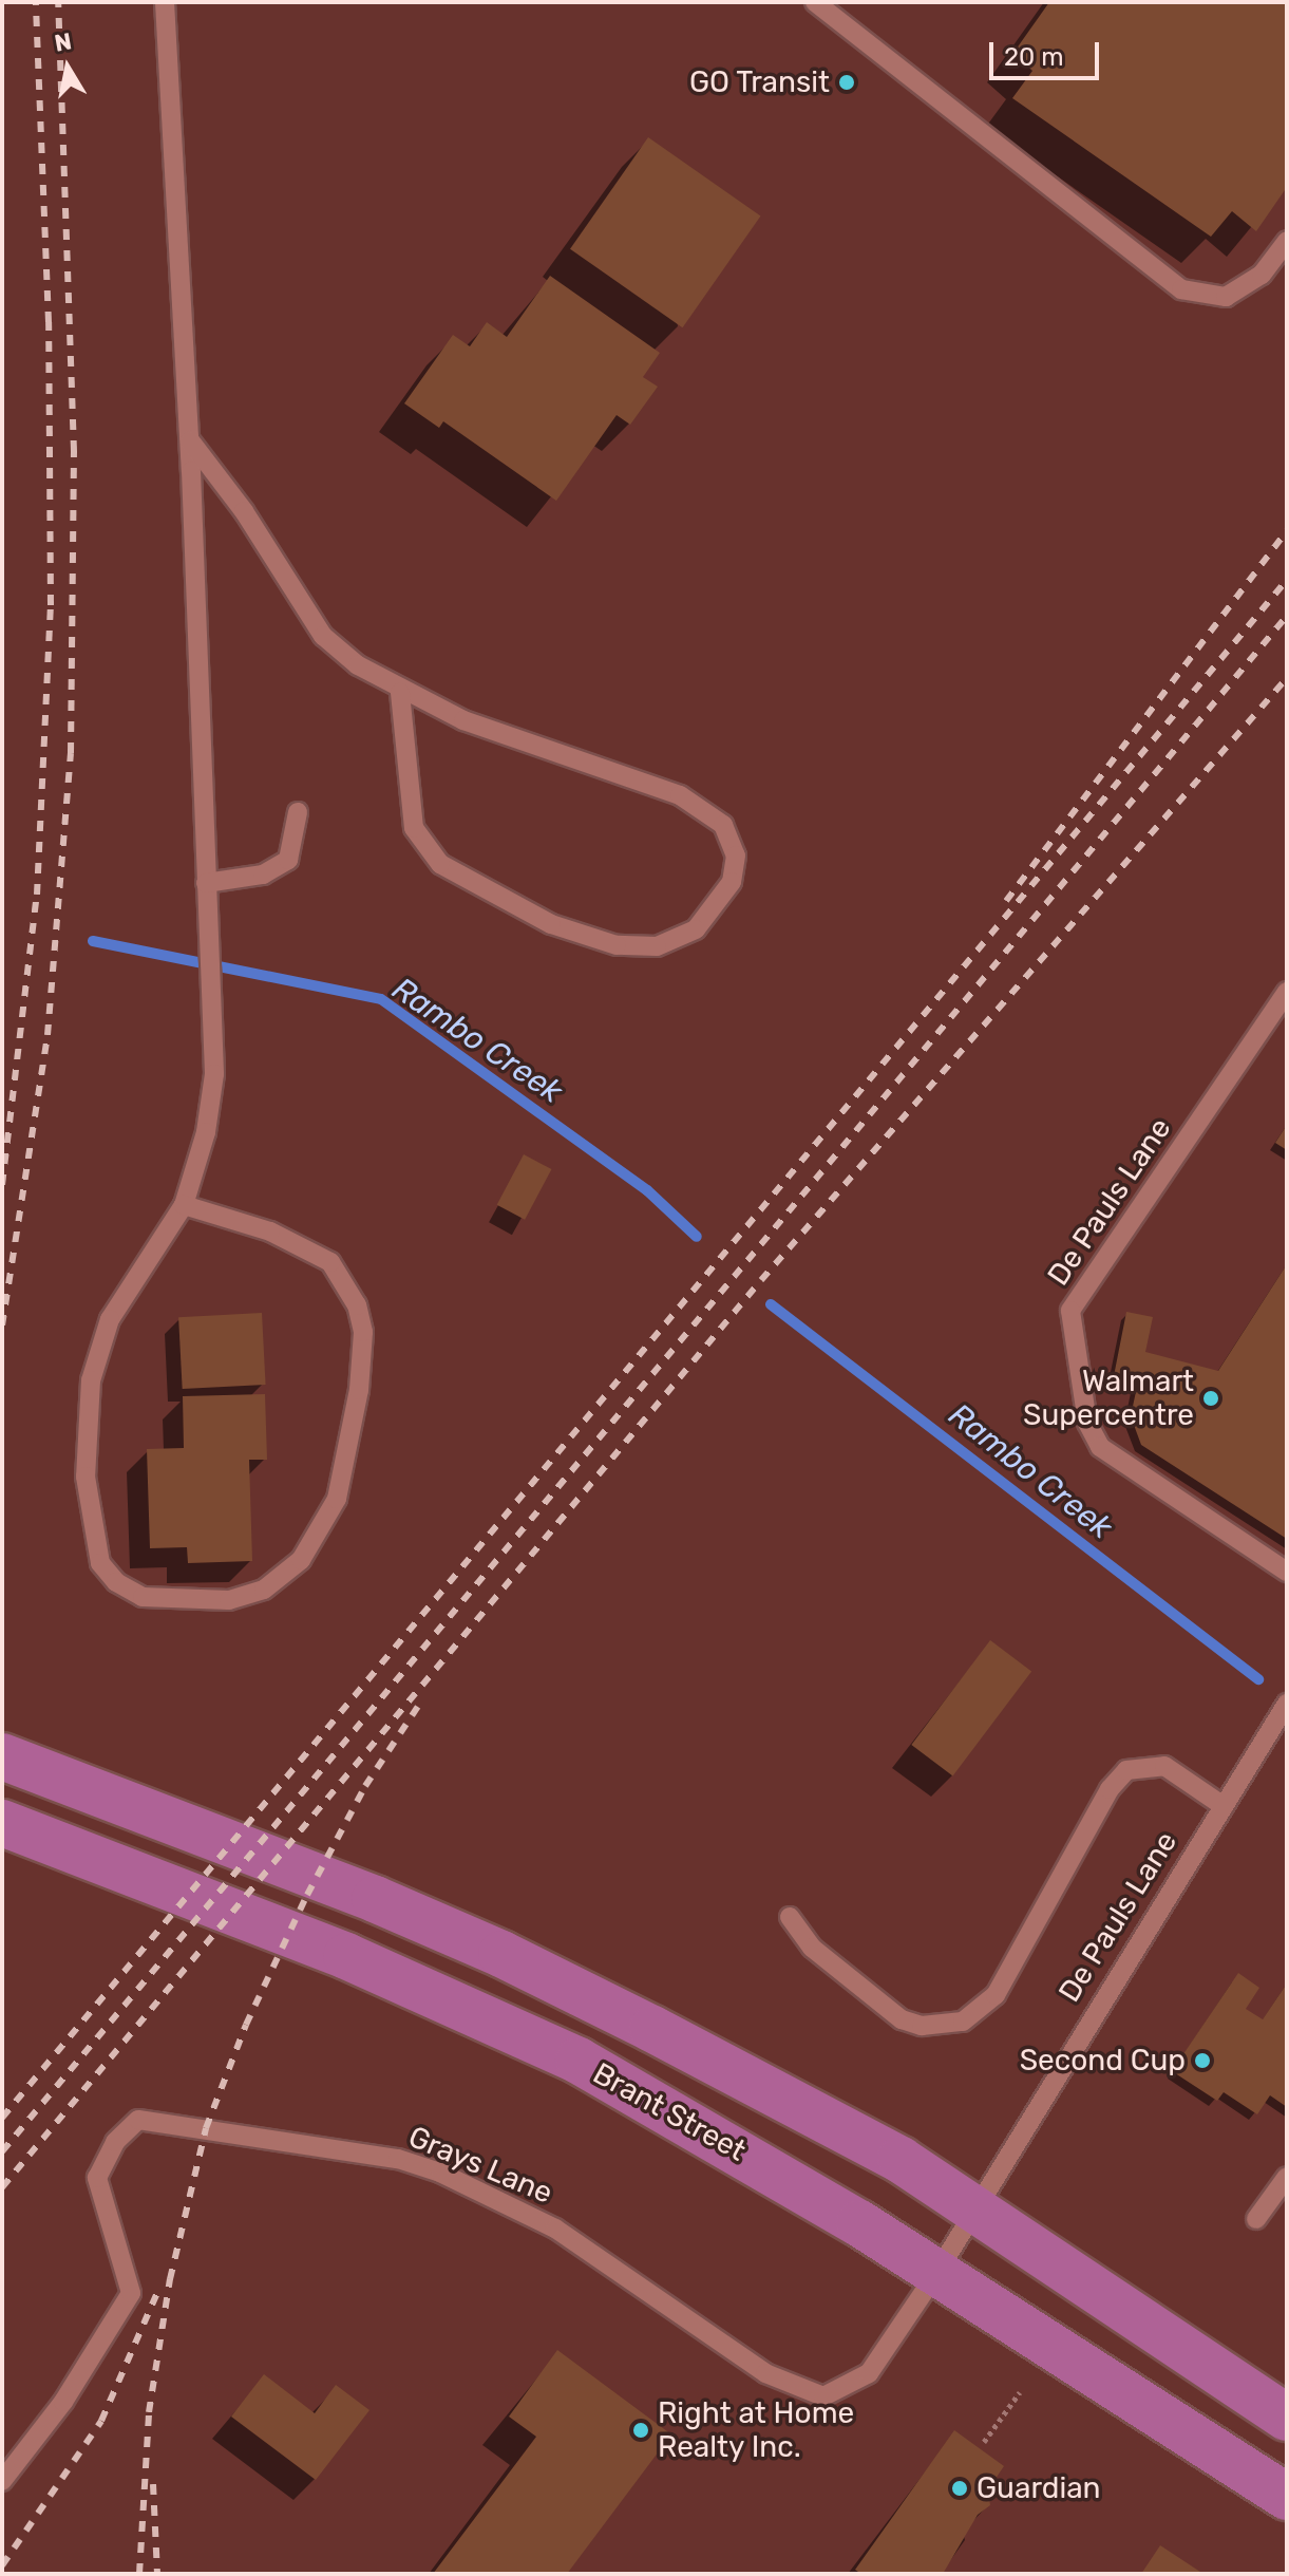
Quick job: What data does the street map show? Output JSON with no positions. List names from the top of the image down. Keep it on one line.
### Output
{"streets":{"main road":["Brant Street"],"lane":["De Pauls Lane","Grays Lane"]},"crossings":[["De Pauls Lane","Grays Lane"],["Brant Street","Grays Lane"]],"water":["Rambo Creek"],"places":["GO Transit","Walmart Supercentre","Second Cup","Right at Home Realty Inc.","Guardian"],"scale_bar":"20 m","north":"top"}
